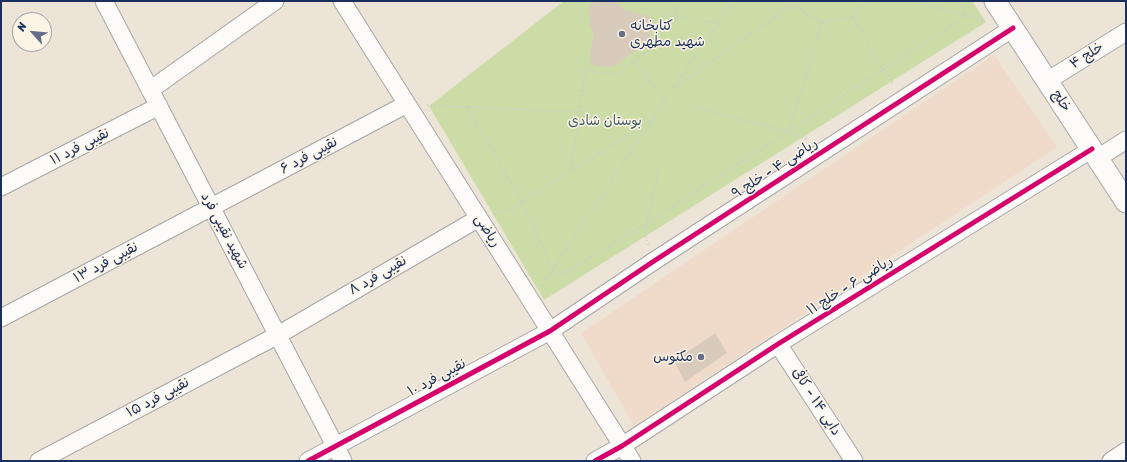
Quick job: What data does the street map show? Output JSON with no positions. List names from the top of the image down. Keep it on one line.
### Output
{"streets":{"street":["خلج ۴","خلج","نقیبی فرد ۱۱","نقیبی فرد ۶","ریاضی ۴ - خلج ۹","شهید نقیبی فرد","ریاضی","نقیبی فرد ۱۳","نقیبی فرد ۸","ریاضی ۶ - خلج ۱۱","نقیبی فرد ۱۰","نقیبی فرد ۱۵","دایی ۱۴ - کافی"]},"crossings":[["خلج ۴","خلج"],["خلج","ریاضی ۴ - خلج ۹"],["خلج","ریاضی ۶ - خلج ۱۱"],["نقیبی فرد ۱۱","شهید نقیبی فرد"],["نقیبی فرد ۶","شهید نقیبی فرد"],["نقیبی فرد ۶","ریاضی"],["نقیبی فرد ۶","نقیبی فرد ۱۳"],["ریاضی ۴ - خلج ۹","ریاضی"],["ریاضی ۴ - خلج ۹","نقیبی فرد ۱۰"],["شهید نقیبی فرد","نقیبی فرد ۱۳"],["شهید نقیبی فرد","نقیبی فرد ۸"],["شهید نقیبی فرد","نقیبی فرد ۱۰"],["شهید نقیبی فرد","نقیبی فرد ۱۵"],["ریاضی","نقیبی فرد ۸"],["ریاضی","ریاضی ۶ - خلج ۱۱"],["ریاضی","نقیبی فرد ۱۰"],["نقیبی فرد ۸","نقیبی فرد ۱۵"],["ریاضی ۶ - خلج ۱۱","دایی ۱۴ - کافی"]],"parks":["بوستان شادی"],"places":["کتابخانه شهید مطهری","مکتوس"],"north":"top left"}
